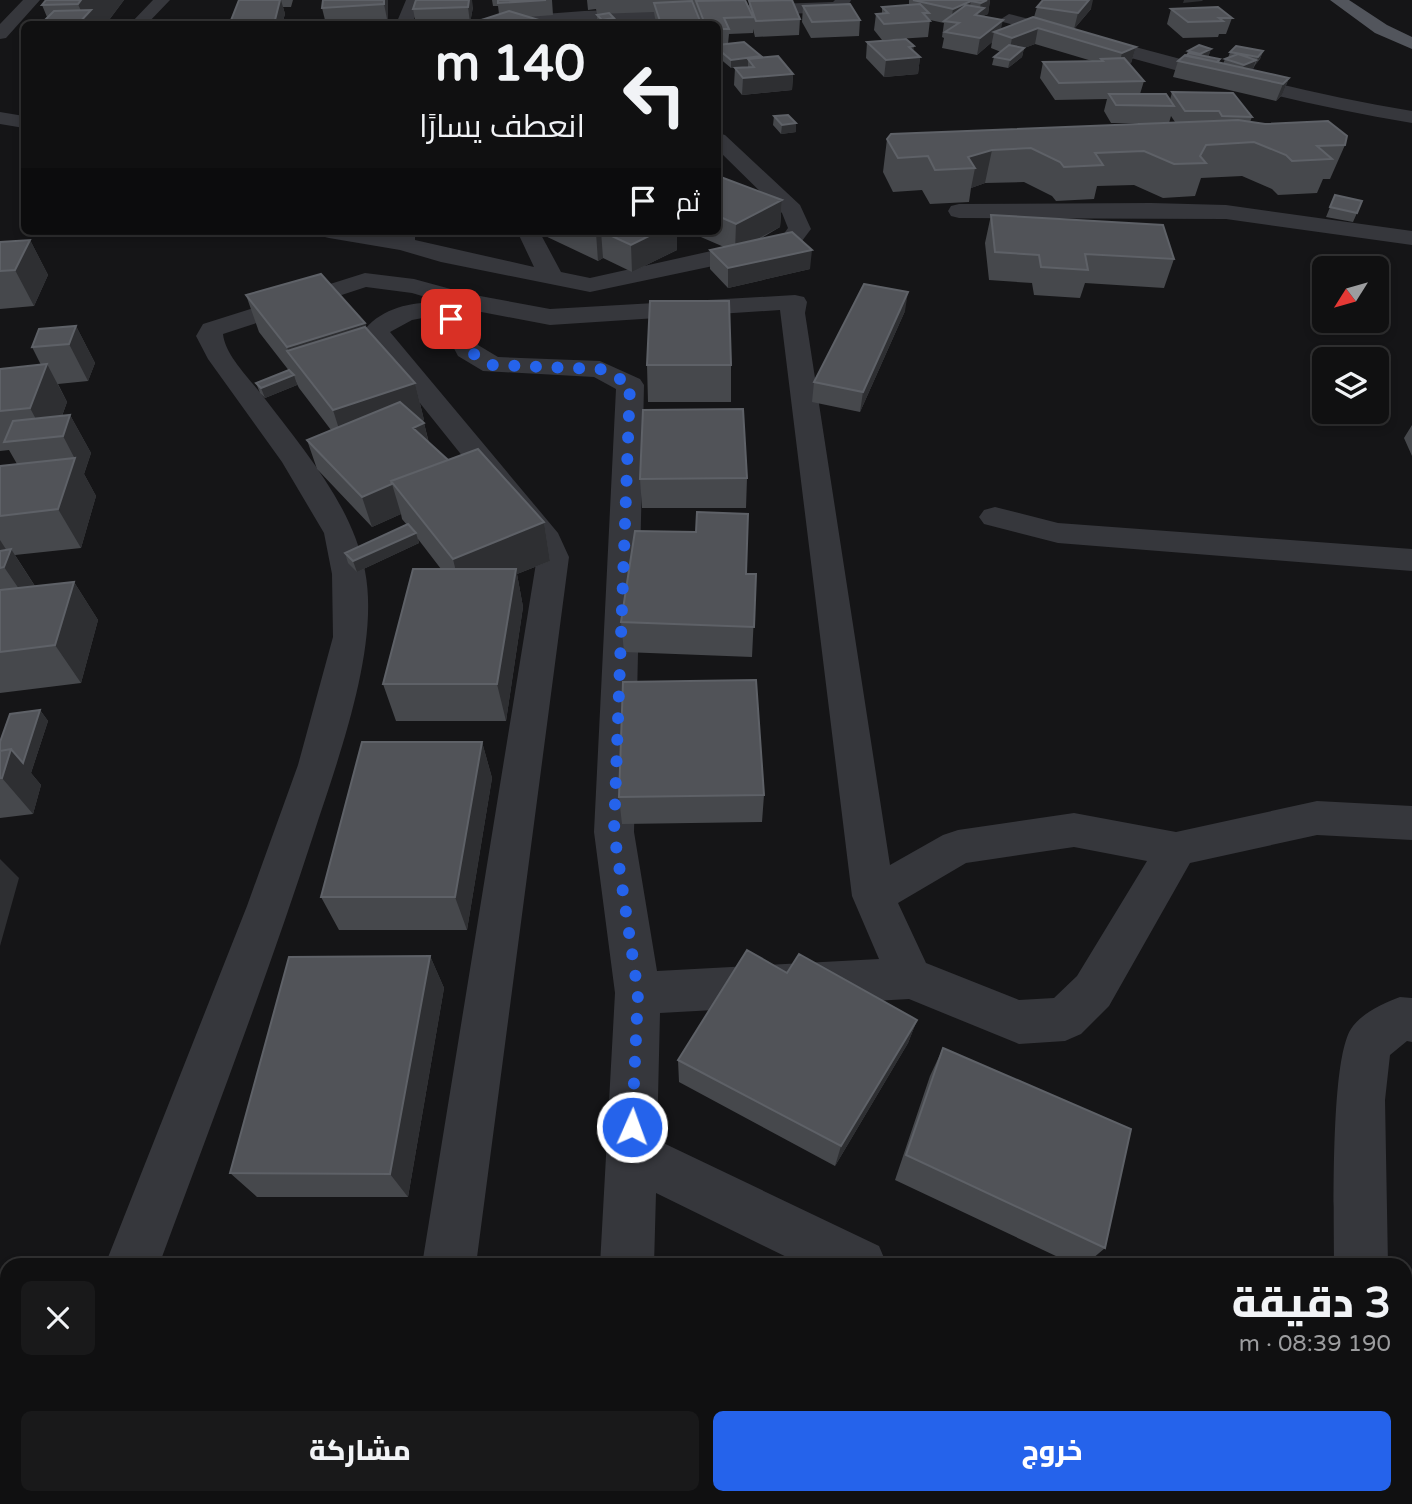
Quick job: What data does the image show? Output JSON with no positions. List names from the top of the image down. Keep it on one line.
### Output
{"north":"bottom left","page":{"turn":["140 m","انعطف يسارًا"],"then":"ثم","heading":["3 دقيقة","190 m · 08:39"],"buttons":["خروج","مشاركة"]}}
